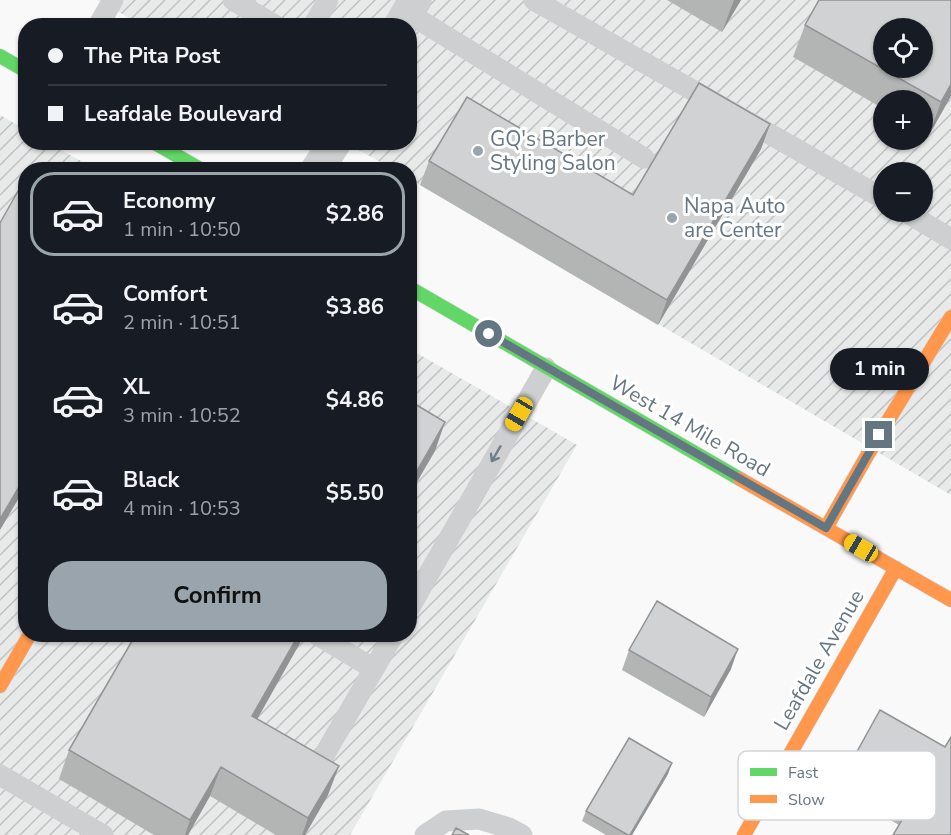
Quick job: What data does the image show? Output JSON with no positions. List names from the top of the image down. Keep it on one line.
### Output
{"streets":{"main road":["West 14 Mile Road","Leafdale Avenue"]},"crossings":[["West 14 Mile Road","Leafdale Avenue"]],"places":["GQ's Barber Styling Salon","Napa Auto are Center"],"legend":["Fast","Slow"],"page":{"map_buttons":["+","−"],"banner":["The Pita Post","Leafdale Boulevard"],"list":[{"name":"Economy","note":"1 min · 10:50","value":"$2.86"},{"name":"Comfort","note":"2 min · 10:51","value":"$3.86"},{"name":"XL","note":"3 min · 10:52","value":"$4.86"},{"name":"Black","note":"4 min · 10:53","value":"$5.50"}],"bubble":"1 min","buttons":"Confirm"}}
